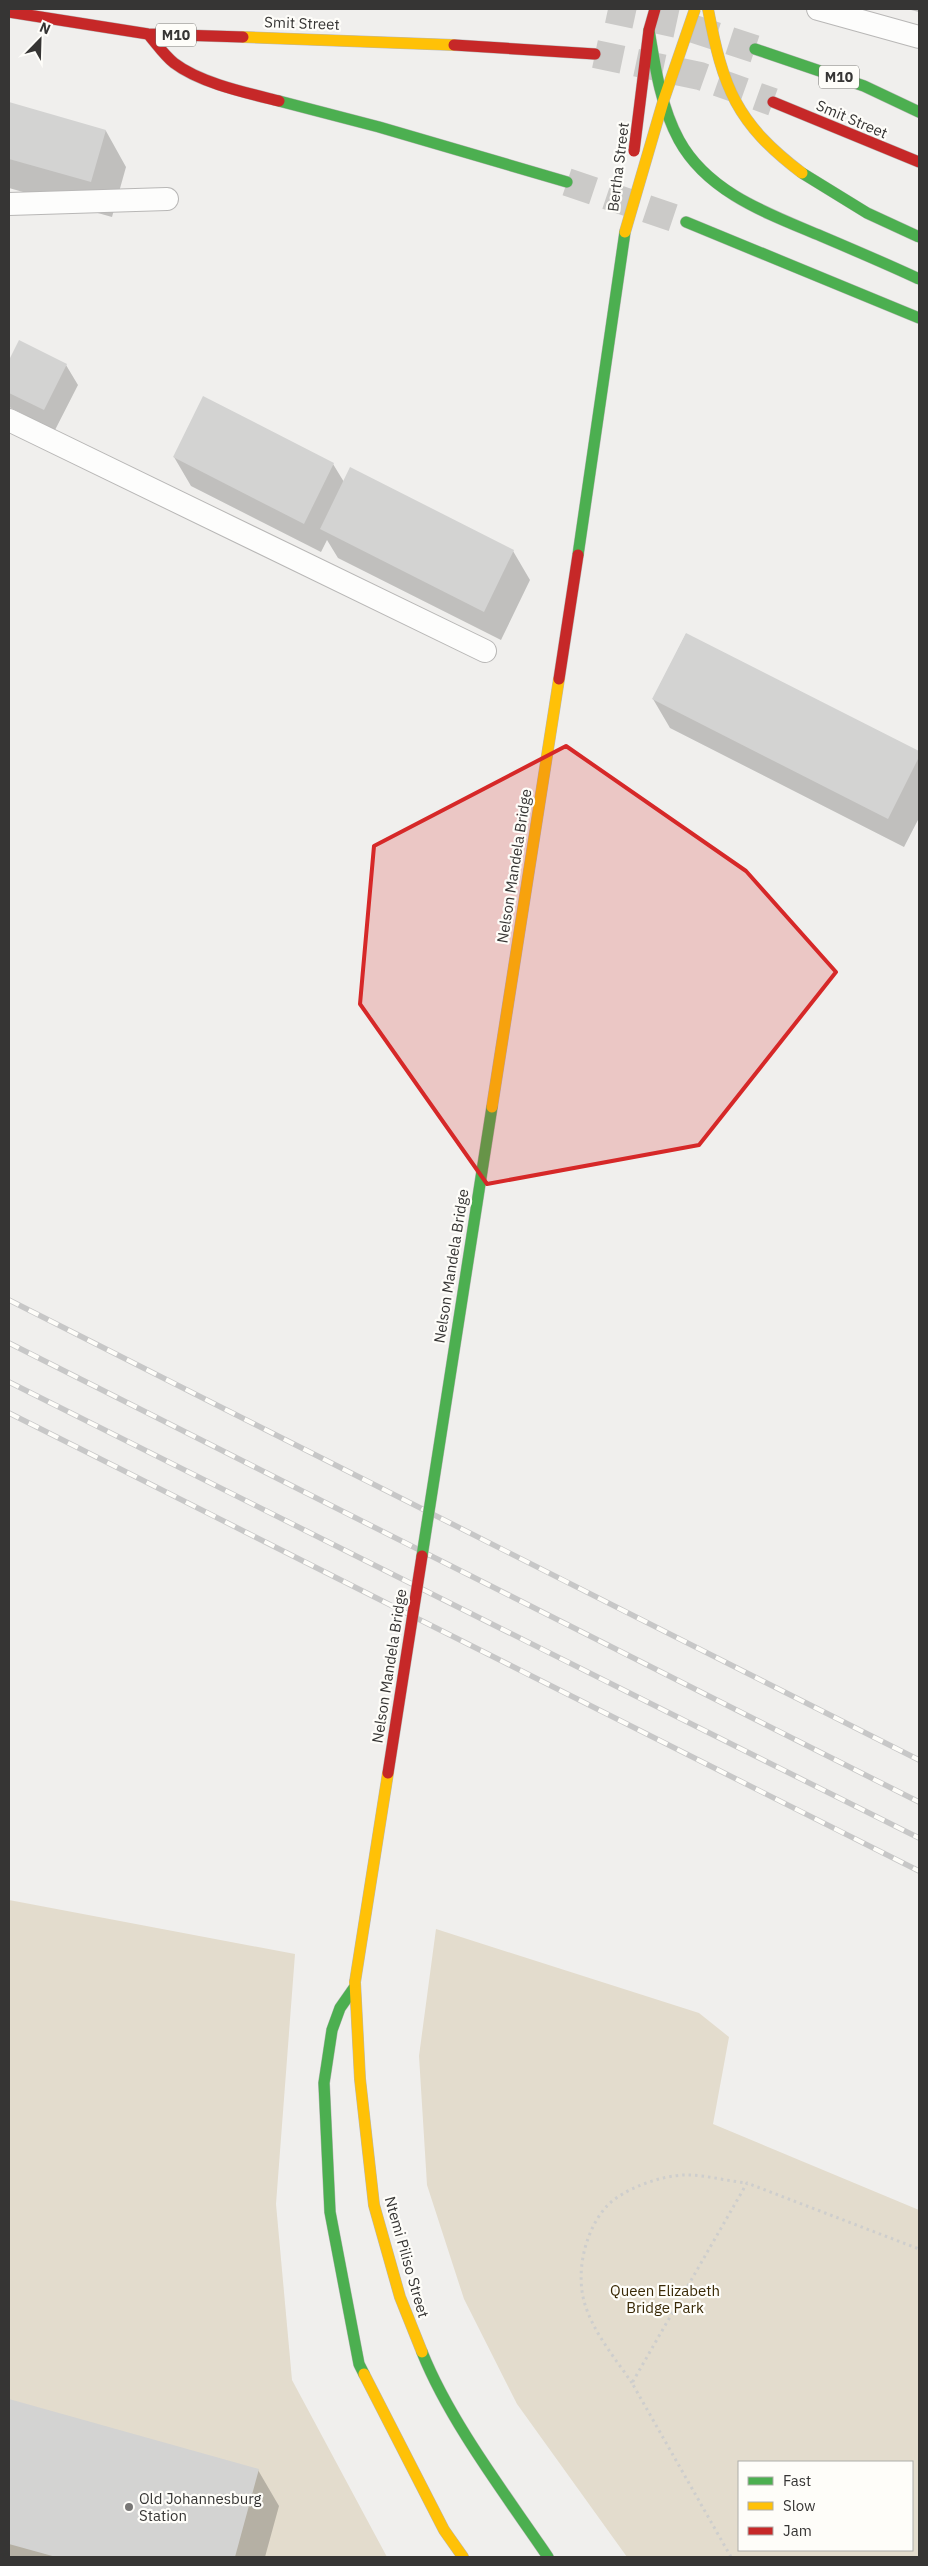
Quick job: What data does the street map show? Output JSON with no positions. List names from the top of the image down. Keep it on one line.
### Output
{"streets":{"street":["Smit Street","M10","Bertha Street","Nelson Mandela Bridge","Ntemi Piliso Street"]},"crossings":[["Bertha Street","Nelson Mandela Bridge"],["Nelson Mandela Bridge","Ntemi Piliso Street"]],"parks":["Queen Elizabeth Bridge Park"],"places":["Old Johannesburg Station"],"legend":["Fast","Slow","Jam"],"north":"top right"}
